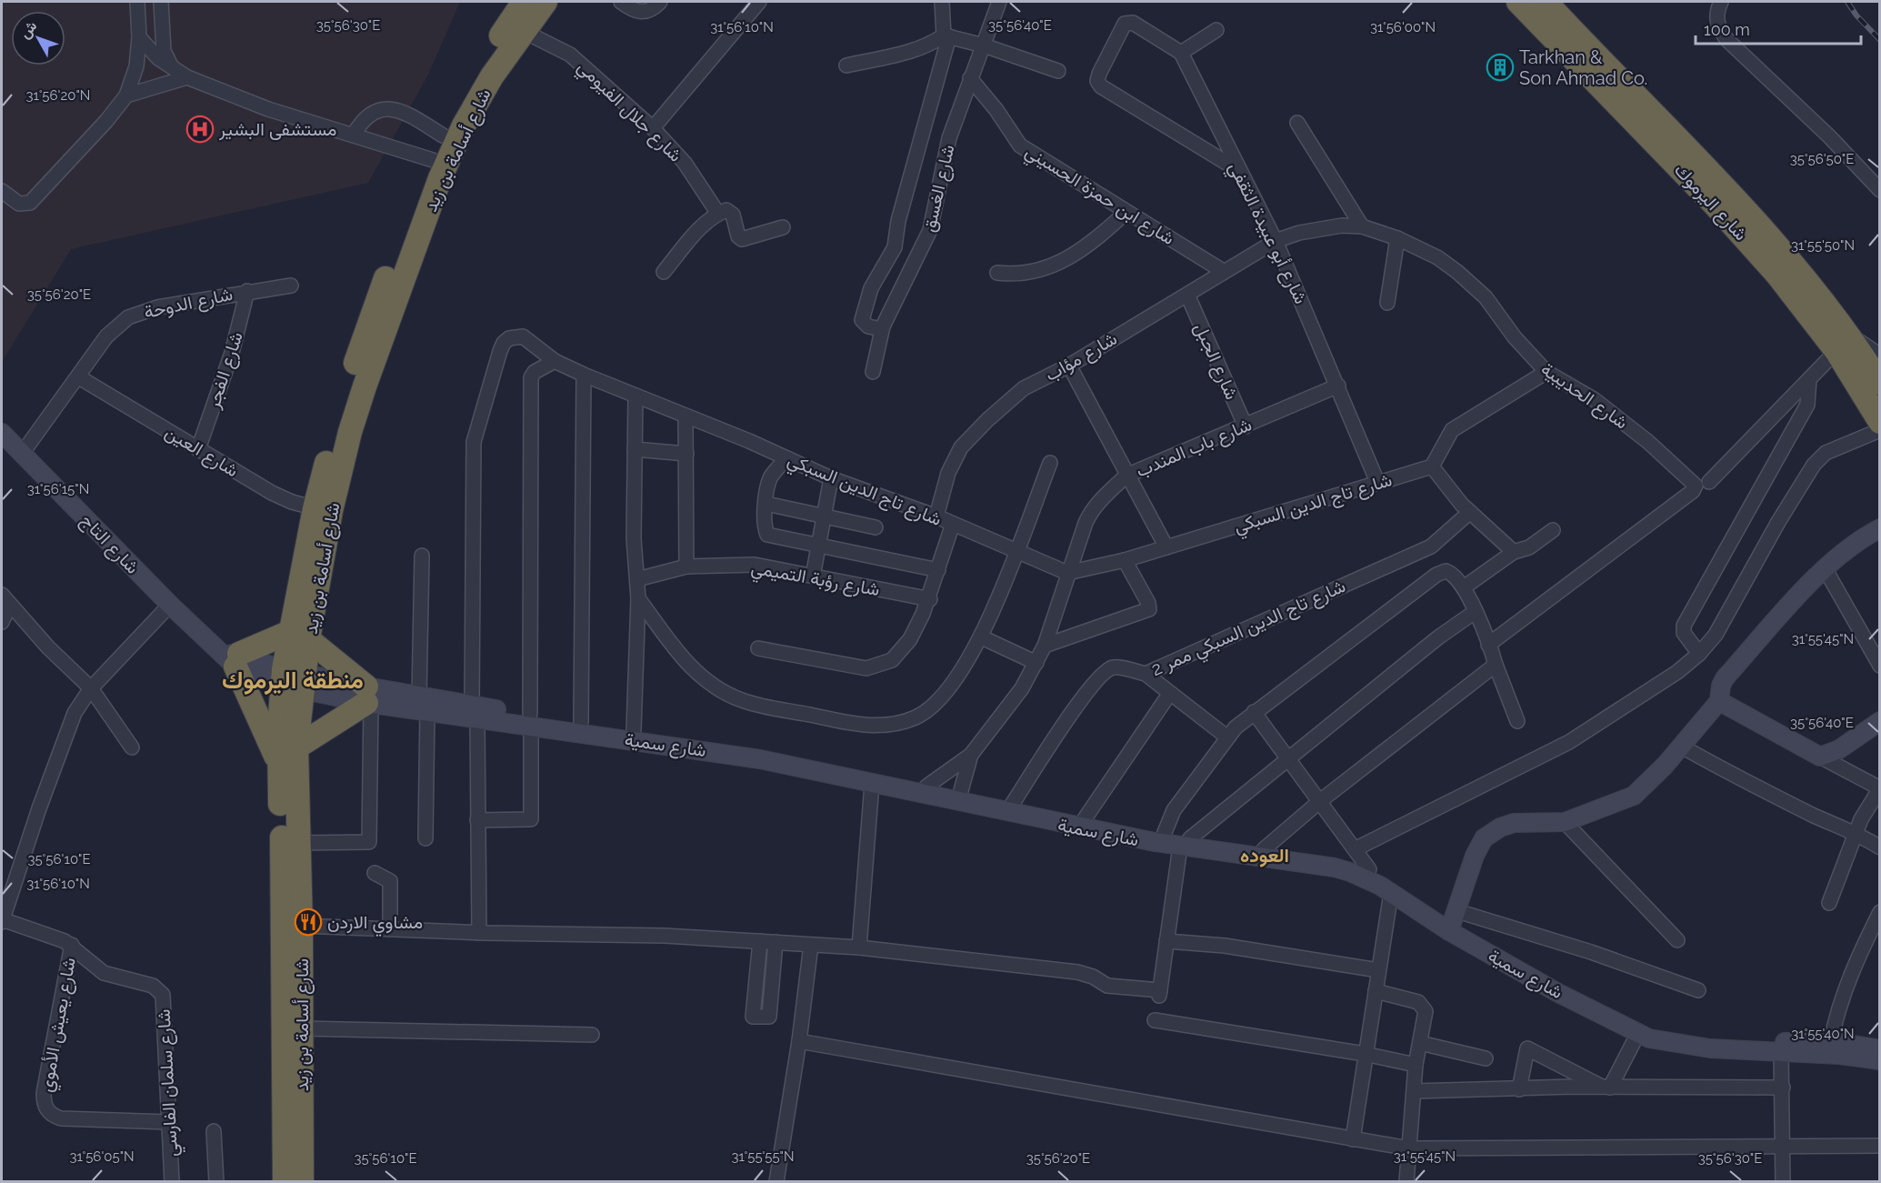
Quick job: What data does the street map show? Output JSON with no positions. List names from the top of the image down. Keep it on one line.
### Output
{"streets":{"highway":["شارع أسامة بن زيد","شارع اليرموك"],"street":["شارع جلال الفيومي","شارع الغسق","شارع ابن حمزة الحسيني","شارع أبو عبيدة الثقفي","شارع الدوحة","شارع مؤاب","شارع الجبل","شارع الفجر","شارع الحديبية","شارع باب المندب","شارع العين","شارع تاج الدين السبكي","شارع التاج","شارع رؤبة التميمي","شارع تاج الدين السبكي ممر 2","شارع سمية","شارع يعيش الأموي","شارع سلمان الفارسي"]},"crossings":[["شارع جلال الفيومي","شارع أسامة بن زيد"],["شارع أسامة بن زيد","شارع العين"],["شارع أسامة بن زيد","شارع التاج"],["شارع أسامة بن زيد","شارع سمية"],["شارع الغسق","شارع ابن حمزة الحسيني"],["شارع ابن حمزة الحسيني","شارع مؤاب"],["شارع أبو عبيدة الثقفي","شارع مؤاب"],["شارع أبو عبيدة الثقفي","شارع الحديبية"],["شارع أبو عبيدة الثقفي","شارع باب المندب"],["شارع أبو عبيدة الثقفي","شارع تاج الدين السبكي"],["شارع الدوحة","شارع الفجر"],["شارع الدوحة","شارع العين"],["شارع الدوحة","شارع التاج"],["شارع مؤاب","شارع الجبل"],["شارع مؤاب","شارع الحديبية"],["شارع مؤاب","شارع تاج الدين السبكي"],["شارع الجبل","شارع باب المندب"],["شارع الفجر","شارع العين"],["شارع باب المندب","شارع تاج الدين السبكي"],["شارع تاج الدين السبكي","شارع سمية"],["شارع التاج","شارع سمية"],["شارع تاج الدين السبكي ممر 2","شارع سمية"],["شارع يعيش الأموي","شارع سلمان الفارسي"]],"districts":["منطقة اليرموك","العوده"],"places":{"building":["Tarkhan & Son Ahmad Co."],"hospital":["مستشفى البشير"],"restaurant":["مشاوي الاردن"]},"scale_bar":"100 m","north":"top left","coordinates":["35°56'30\"E","35°56'40\"E","31°56'10\"N","31°56'00\"N","31°56'20\"N","35°56'50\"E","31°55'50\"N","35°56'20\"E","31°56'15\"N","31°55'45\"N","35°56'10\"E","31°55'40\"N","31°56'05\"N","31°55'55\"N"]}
